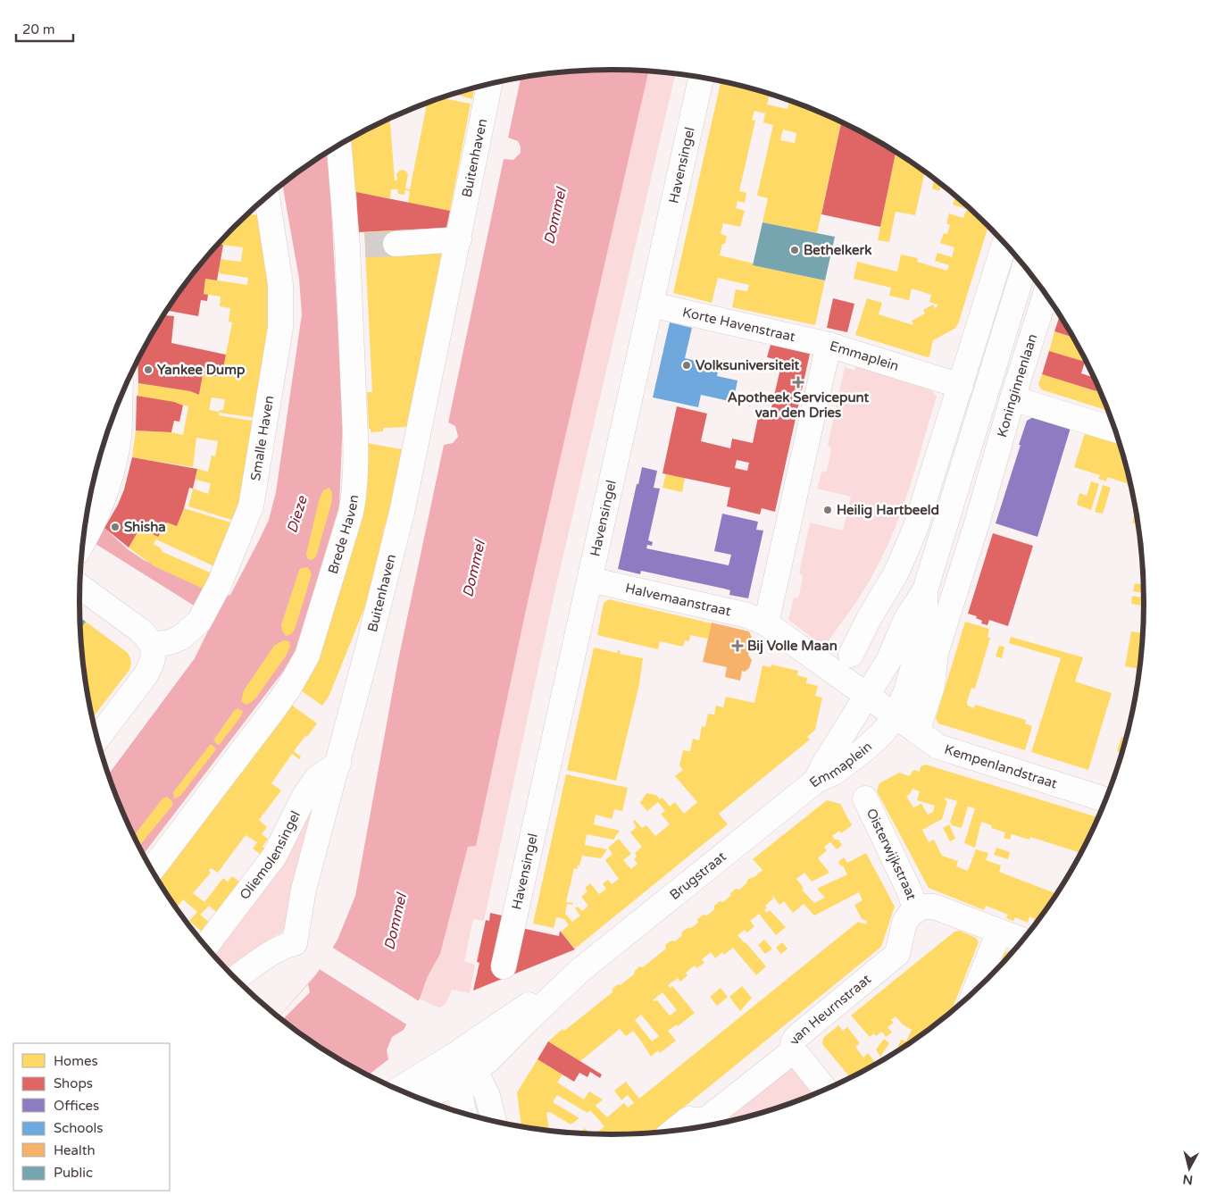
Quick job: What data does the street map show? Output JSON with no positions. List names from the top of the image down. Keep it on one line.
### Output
{"streets":{"street":["Buitenhaven","Havensingel","Korte Havenstraat","Emmaplein","Koninginnenlaan","Smalle Haven","Brede Haven","Halvemaanstraat","Kempenlandstraat","Oisterwijkstraat","Oliemolensingel","Brugstraat","van Heurnstraat"]},"crossings":[["Buitenhaven","Oliemolensingel"],["Havensingel","Korte Havenstraat"],["Havensingel","Halvemaanstraat"],["Korte Havenstraat","Emmaplein"],["Emmaplein","Koninginnenlaan"],["Emmaplein","Halvemaanstraat"],["Emmaplein","Kempenlandstraat"],["Emmaplein","Brugstraat"],["Oisterwijkstraat","van Heurnstraat"]],"water":["Dommel","Dieze"],"places":{"other":["Bethelkerk","Volksuniversiteit","Yankee Dump","Heilig Hartbeeld","Shisha"],"health":["Apotheek Servicepunt van den Dries","Bij Volle Maan"]},"legend":["Homes","Shops","Offices","Schools","Health","Public"],"scale_bar":"20 m","north":"bottom"}
